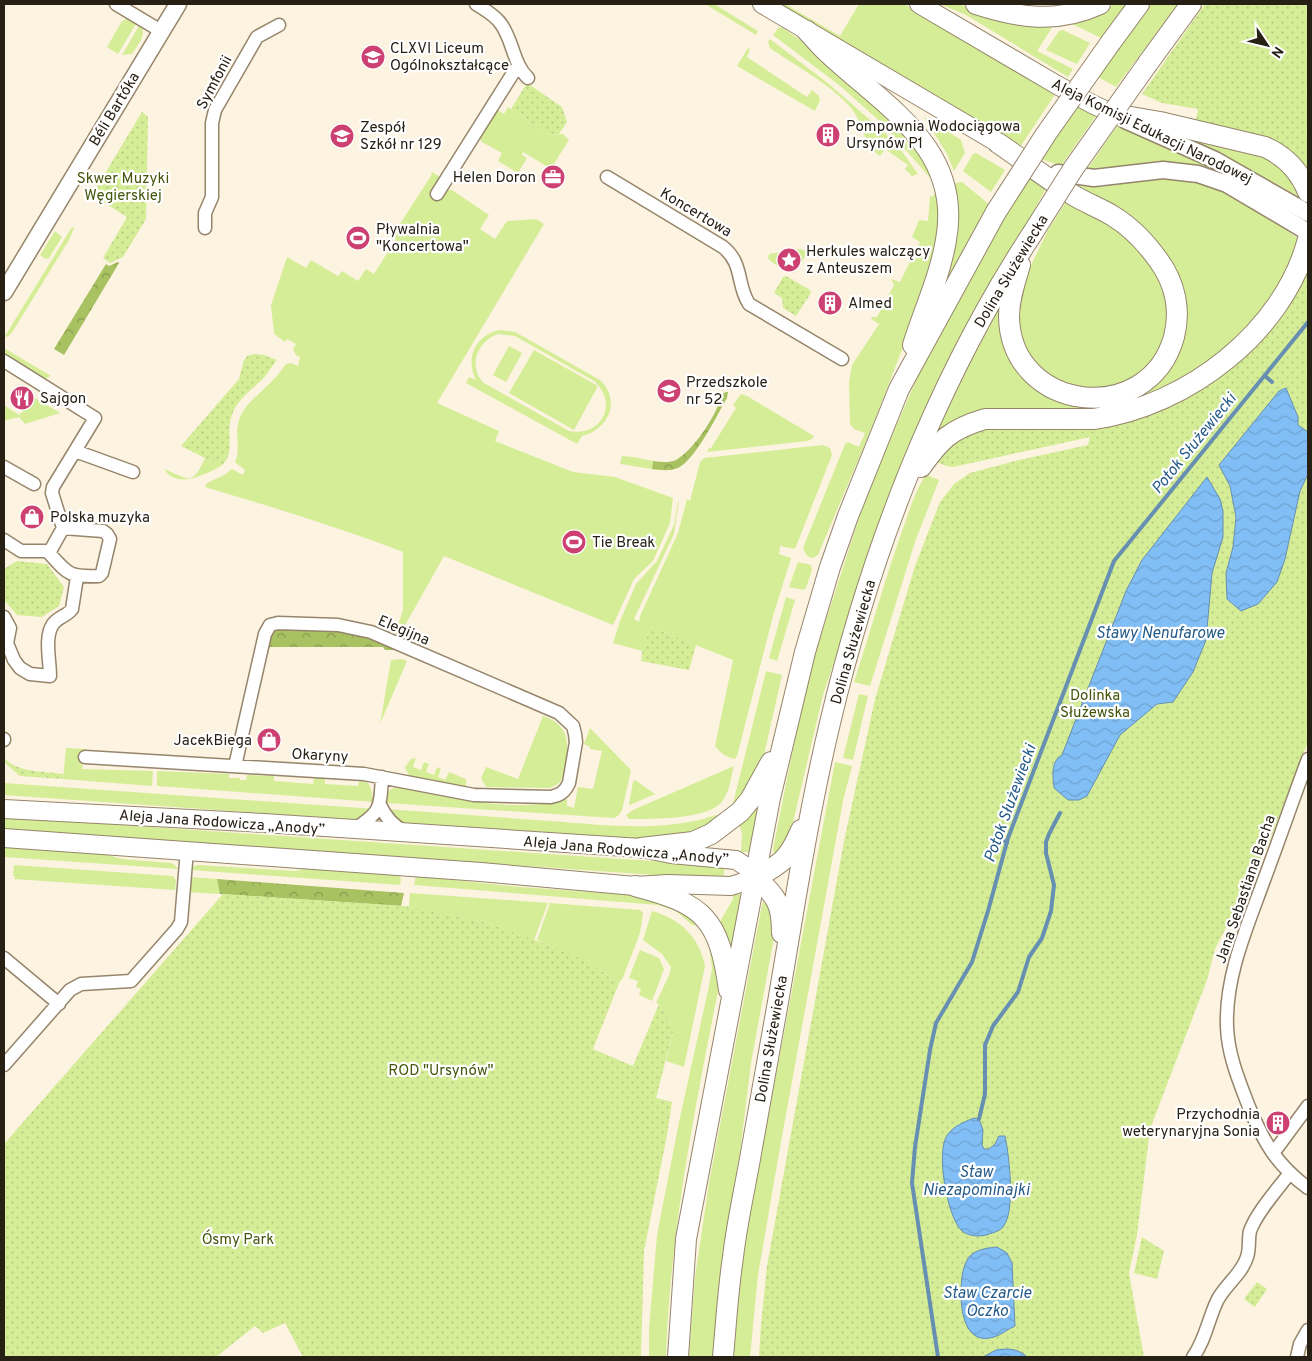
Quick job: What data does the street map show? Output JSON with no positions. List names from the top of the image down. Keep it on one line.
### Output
{"streets":{"main road":["Aleja Komisji Edukacji Narodowej","Dolina Służewiecka","Aleja Jana Rodowicza „Anody”"],"street":["Symfonii","Béli Bartóka","Koncertowa","Elegijna","Okaryny","Jana Sebastiana Bacha"]},"crossings":[["Elegijna","Okaryny"]],"water":["Potok Służewiecki","Stawy Nenufarowe","Staw Niezapominajki","Staw Czarcie Oczko"],"parks":["Skwer Muzyki Węgierskiej","Dolinka Służewska","ROD \"Ursynów\"","Ósmy Park"],"places":{"school or university":["CLXVI Liceum Ogólnokształcące","Zespół Szkół nr 129","Przedszkole nr 52"],"building":["Pompownia Wodociągowa Ursynów P1","Almed","Przychodnia weterynaryjna Sonia"],"office":["Helen Doron"],"sports":["Pływalnia \"Koncertowa\"","Tie Break"],"place":["Herkules walczący z Anteuszem"],"restaurant":["Sajgon"],"shop":["Polska muzyka","JacekBiega"]},"north":"bottom right"}
